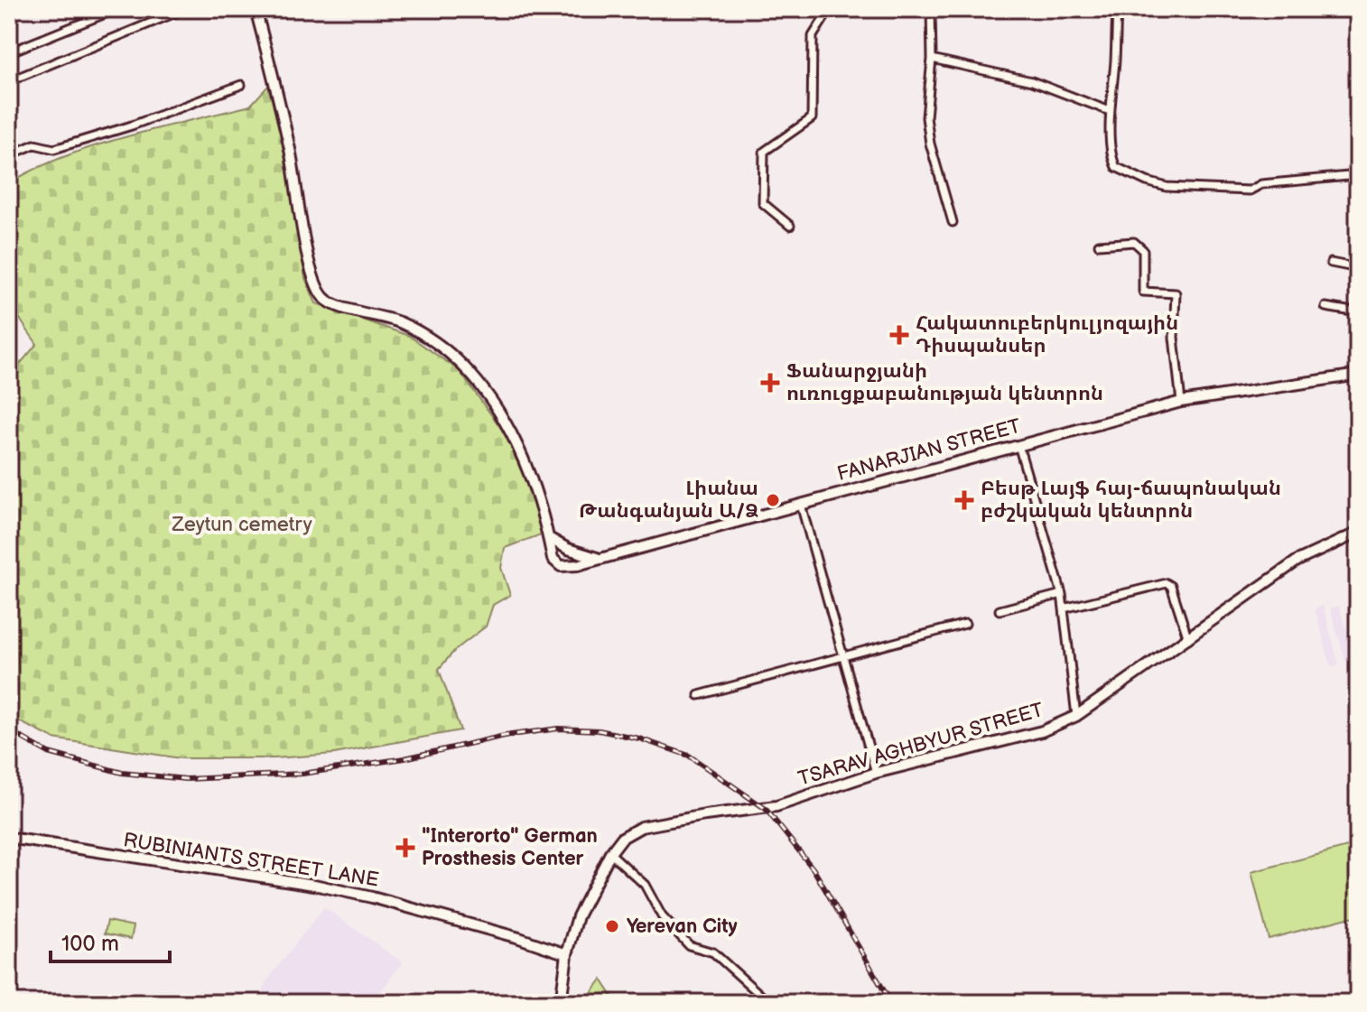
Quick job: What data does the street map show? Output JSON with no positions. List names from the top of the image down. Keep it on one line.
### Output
{"streets":{"street":["FANARJIAN STREET","TSARAV AGHBYUR STREET","RUBINIANTS STREET LANE"]},"crossings":[["TSARAV AGHBYUR STREET","RUBINIANTS STREET LANE"]],"parks":["Zeytun cemetry"],"places":{"health":["Հակատուբերկուլյոզային Դիսպանսեր","Ֆանարջյանի ուռուցքաբանության կենտրոն","Բեսթ Լայֆ հայ-ճապոնական բժշկական կենտրոն","\"Interorto\" German Prosthesis Center"],"other":["Լիանա Թանգանյան Ա/Ձ","Yerevan City"]},"scale_bar":"100 m"}
